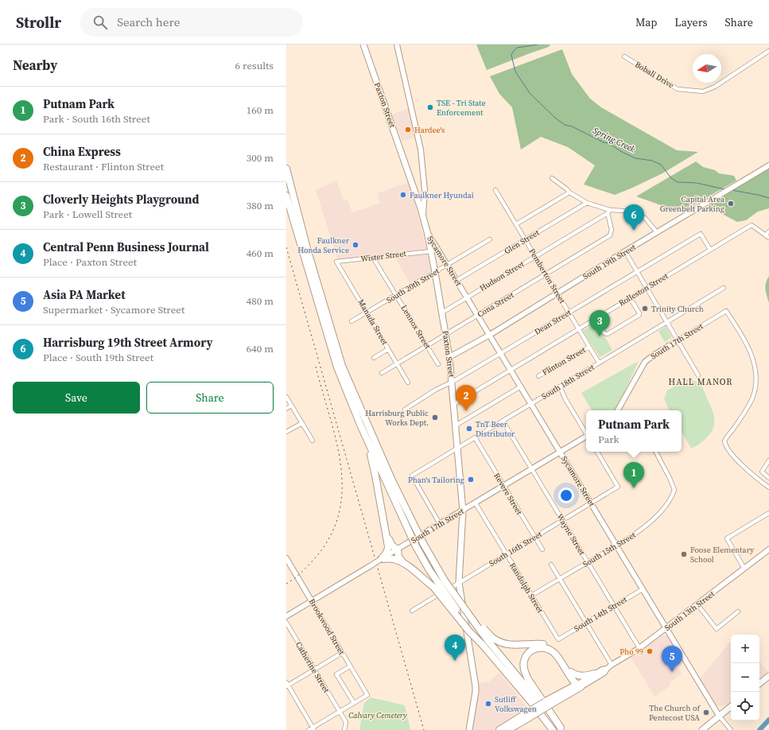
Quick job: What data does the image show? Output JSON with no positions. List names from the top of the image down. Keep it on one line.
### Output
{"streets":{"highway":["South 13th Street"],"main road":["Paxton Street","Sycamore Street","South 19th Street","South 17th Street","Brookwood Street"],"street":["Bobali Drive","Glen Street","Wister Street","Hudson Street","Pemberton Street","South 20th Street","Rolleston Street","Cona Street","Manada Street","Dean Street","Lennox Street","Flinton Street","South 18th Street","Revere Street","Wayne Street","South 16th Street","South 15th Street","Randolph Street","South 14th Street","Catherine Street"]},"crossings":[["Paxton Street","Wister Street"],["Paxton Street","Sycamore Street"],["Paxton Street","South 19th Street"],["Paxton Street","Hudson Street"],["Paxton Street","South 20th Street"],["Paxton Street","Rolleston Street"],["Paxton Street","Cona Street"],["Paxton Street","Dean Street"],["Paxton Street","South 17th Street"],["Paxton Street","South 18th Street"],["Paxton Street","South 16th Street"],["Glen Street","Sycamore Street"],["Glen Street","Pemberton Street"],["Wister Street","Manada Street"],["Wister Street","Lennox Street"],["Sycamore Street","South 19th Street"],["Sycamore Street","Hudson Street"],["Sycamore Street","South 20th Street"],["Sycamore Street","Rolleston Street"],["Sycamore Street","Cona Street"],["Sycamore Street","Dean Street"],["Sycamore Street","South 17th Street"],["Sycamore Street","South 18th Street"],["Sycamore Street","South 16th Street"],["Sycamore Street","South 15th Street"],["Sycamore Street","South 13th Street"],["Sycamore Street","South 14th Street"],["South 19th Street","Pemberton Street"],["Hudson Street","Pemberton Street"],["Hudson Street","Cona Street"],["Pemberton Street","Rolleston Street"],["Pemberton Street","Cona Street"],["Pemberton Street","Dean Street"],["Pemberton Street","Flinton Street"],["Pemberton Street","South 18th Street"],["South 20th Street","Manada Street"],["South 20th Street","Lennox Street"],["Rolleston Street","Dean Street"],["Cona Street","Manada Street"],["Cona Street","Lennox Street"],["South 17th Street","South 18th Street"],["South 17th Street","Revere Street"],["South 17th Street","Wayne Street"],["South 17th Street","Randolph Street"],["South 17th Street","Brookwood Street"],["South 18th Street","Revere Street"],["South 18th Street","Wayne Street"],["Revere Street","South 16th Street"],["Wayne Street","South 16th Street"],["Wayne Street","South 15th Street"],["Wayne Street","South 13th Street"],["Wayne Street","South 14th Street"],["South 16th Street","Randolph Street"],["South 15th Street","Randolph Street"],["Randolph Street","South 14th Street"]],"districts":["HALL MANOR"],"water":["Spring Creek"],"parks":["Calvary Cemetery"],"places":["TSE - Tri State Enforcement","Hardee's","Faulkner Hyundai","Capital Area Greenbelt Parking","Faulkner Honda Service","Trinity Church","Harrisburg Public Works Dept.","TnT Beer Distributor","Phan's Tailoring","Foose Elementary School","Pho 99","Sutliff Volkswagen","The Church of Pentecost USA"],"north":"left","page":{"header":"Strollr","search":"Search here","nav":["Map","Layers","Share"],"heading":["Nearby","6 results"],"list":[{"mark":"1","name":"Putnam Park","note":"Park · South 16th Street","value":"160 m"},{"mark":"2","name":"China Express","note":"Restaurant · Flinton Street","value":"300 m"},{"mark":"3","name":"Cloverly Heights Playground","note":"Park · Lowell Street","value":"380 m"},{"mark":"4","name":"Central Penn Business Journal","note":"Place · Paxton Street","value":"460 m"},{"mark":"5","name":"Asia PA Market","note":"Supermarket · Sycamore Street","value":"480 m"},{"mark":"6","name":"Harrisburg 19th Street Armory","note":"Place · South 19th Street","value":"640 m"}],"pins":["6","3","2","1","4","5"],"buttons":["Save","Share"],"popup":["Putnam Park","Park"],"map_buttons":["+","−"]}}
